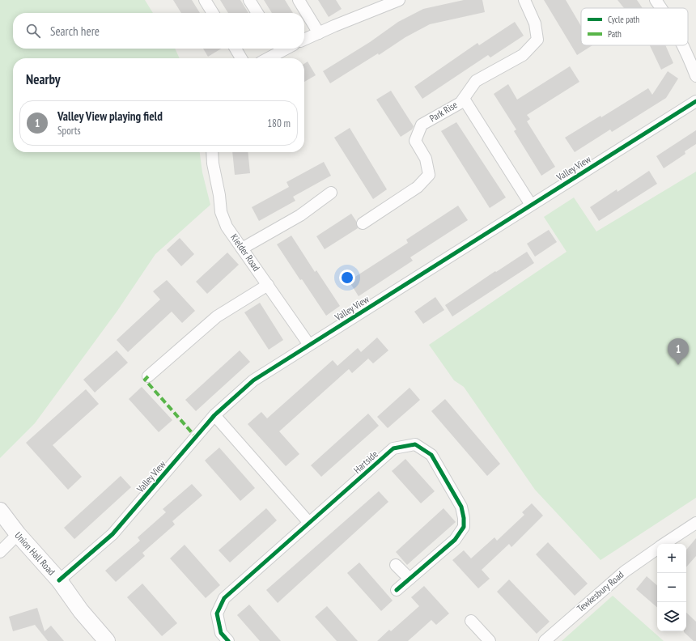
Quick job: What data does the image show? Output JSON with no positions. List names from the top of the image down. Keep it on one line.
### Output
{"streets":{"street":["Park Rise","Valley View","Kielder Road","Hartside","Union Hall Road","Tewkesbury Road"]},"crossings":[["Valley View","Kielder Road"],["Valley View","Union Hall Road"]],"legend":["Cycle path","Path"],"page":{"search":"Search here","heading":"Nearby","list":[{"mark":"1","name":"Valley View playing field","note":"Sports","value":"180 m"}],"pins":"1","map_buttons":["+","−"]}}
